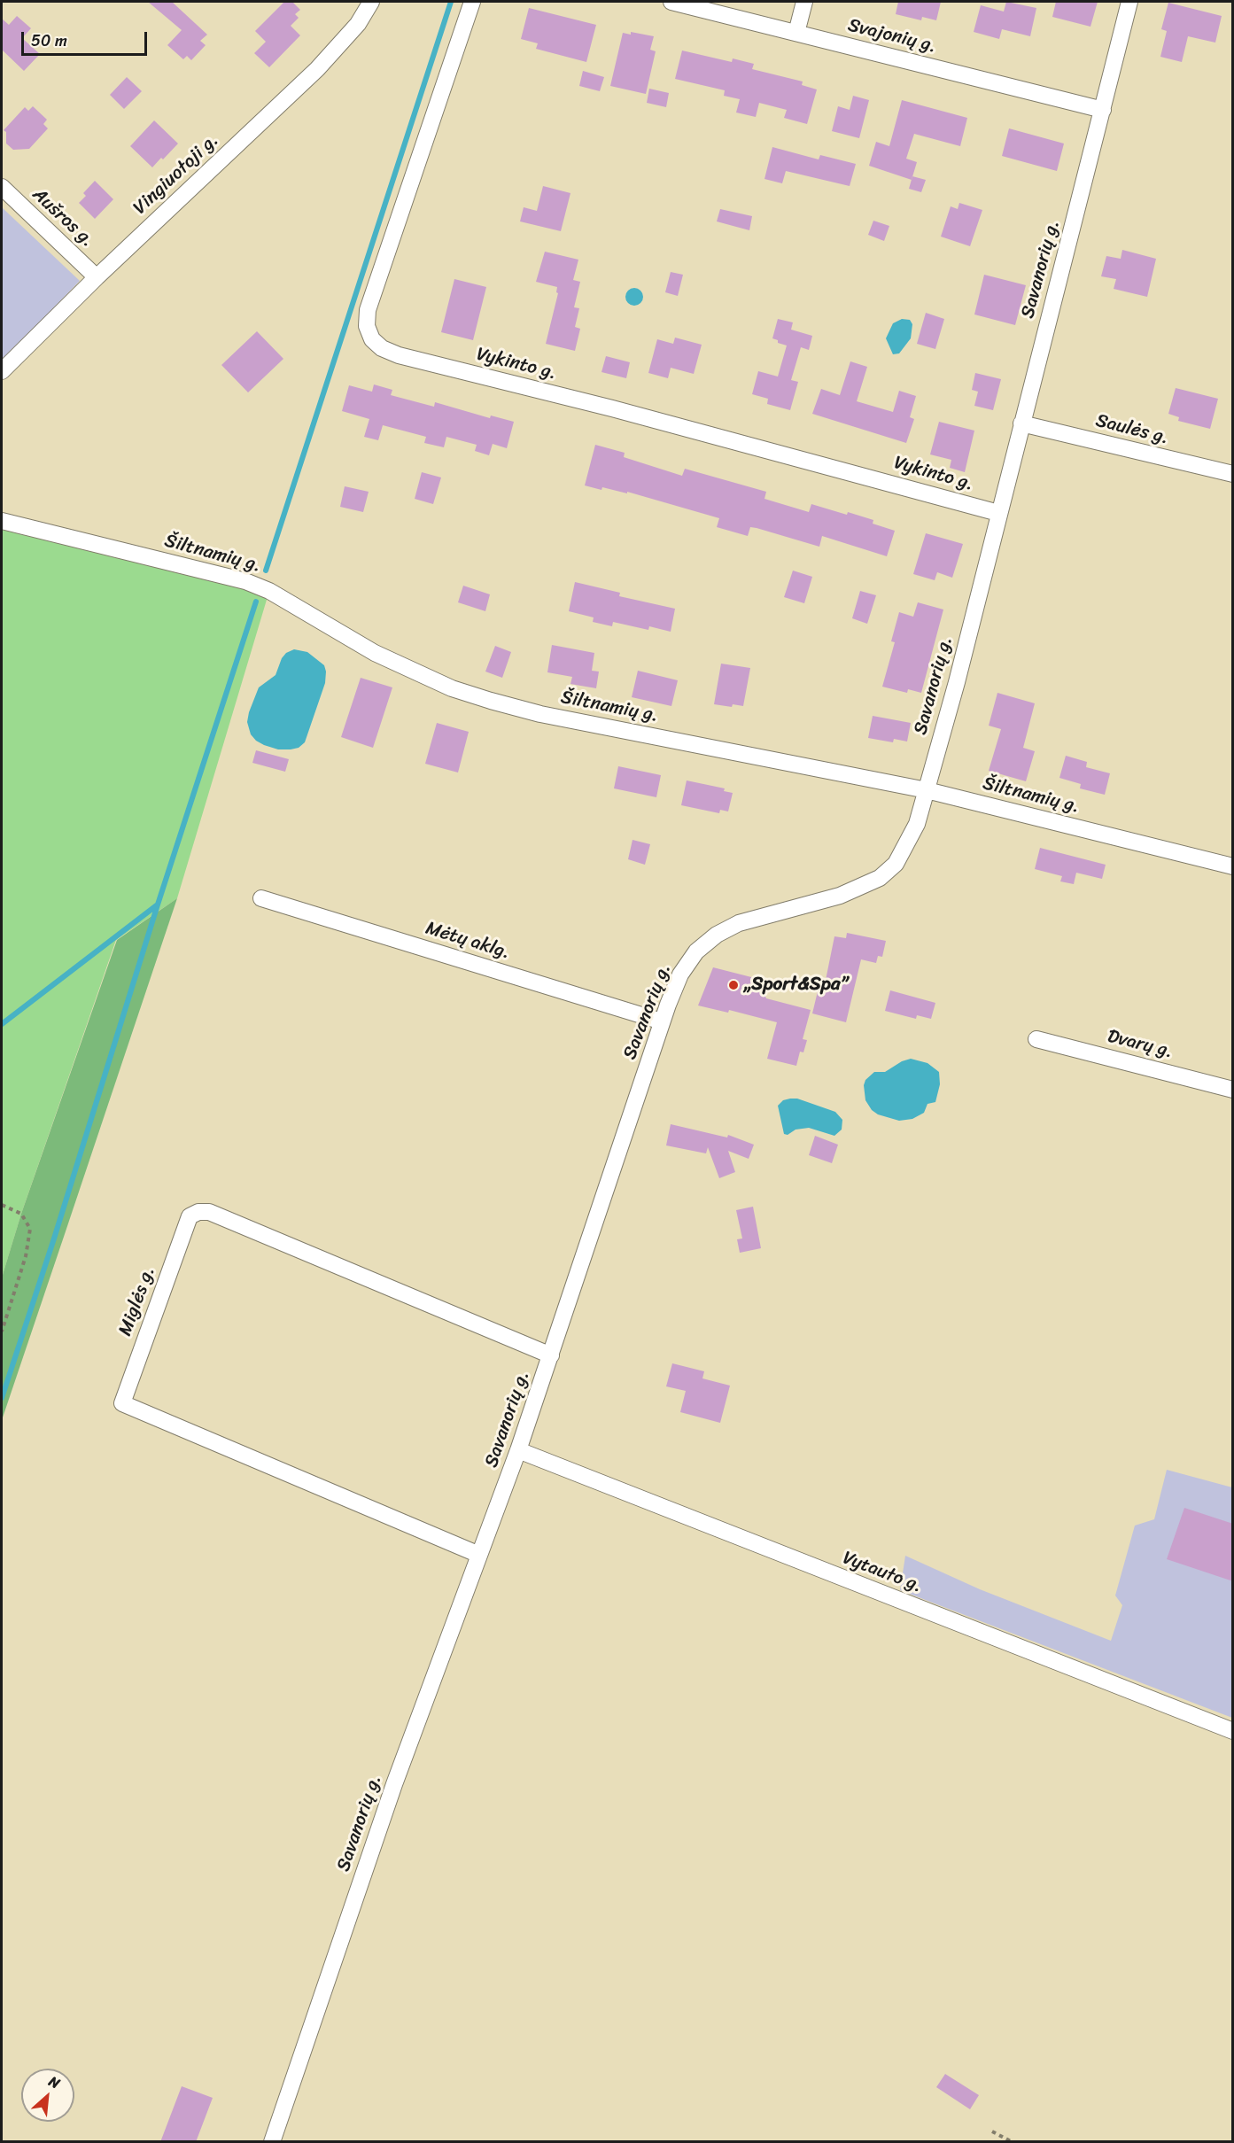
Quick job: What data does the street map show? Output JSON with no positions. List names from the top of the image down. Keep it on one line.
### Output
{"streets":{"street":["Svajonių g.","Vingiuotoji g.","Aušros g.","Savanorių g.","Vykinto g.","Saulės g.","Šiltnamių g.","Mėtų aklg.","Dvarų g.","Miglės g.","Vytauto g."]},"crossings":[["Svajonių g.","Savanorių g."],["Vingiuotoji g.","Aušros g."],["Savanorių g.","Vykinto g."],["Savanorių g.","Saulės g."],["Savanorių g.","Šiltnamių g."],["Savanorių g.","Mėtų aklg."],["Savanorių g.","Miglės g."],["Savanorių g.","Vytauto g."]],"places":["„Sport&Spa”"],"scale_bar":"50 m","north":"top right"}
